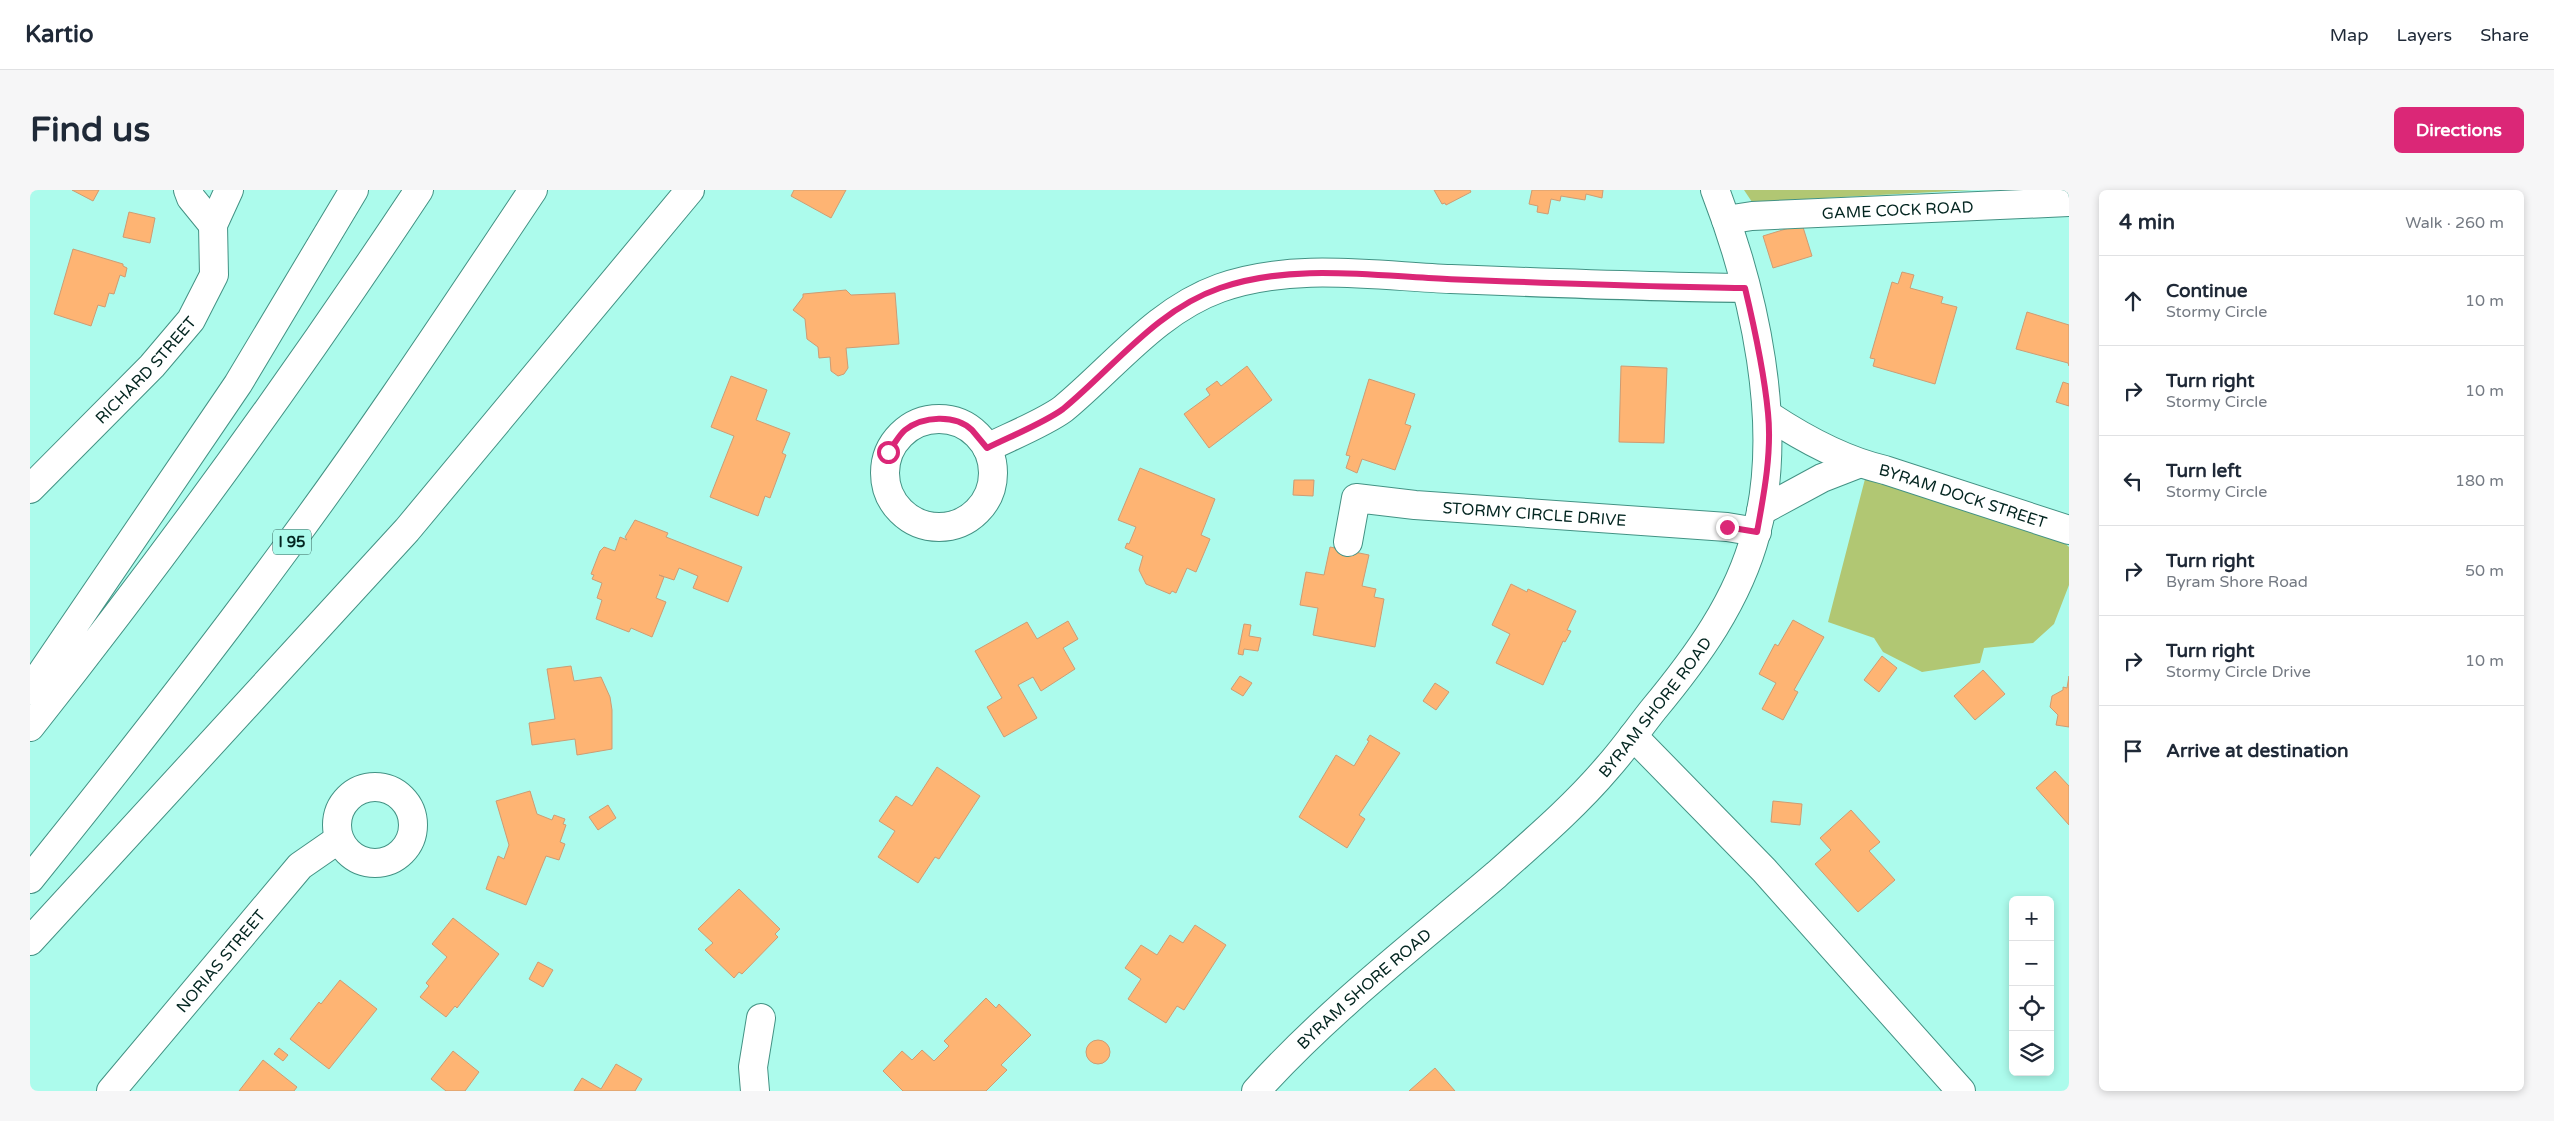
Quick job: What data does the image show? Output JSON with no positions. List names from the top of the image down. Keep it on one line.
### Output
{"streets":{"main road":["GAME COCK ROAD","RICHARD STREET","BYRAM DOCK STREET","STORMY CIRCLE DRIVE","I 95","BYRAM SHORE ROAD","NORIAS STREET"]},"crossings":[["GAME COCK ROAD","BYRAM SHORE ROAD"],["BYRAM DOCK STREET","STORMY CIRCLE DRIVE"],["BYRAM DOCK STREET","BYRAM SHORE ROAD"],["STORMY CIRCLE DRIVE","BYRAM SHORE ROAD"]],"page":{"header":"Kartio","nav":["Map","Layers","Share"],"buttons":"Directions","title":"Find us","heading":["4 min","Walk · 260 m"],"list":[["Continue","Stormy Circle","10 m"],["Turn right","Stormy Circle","10 m"],["Turn left","Stormy Circle","180 m"],["Turn right","Byram Shore Road","50 m"],["Turn right","Stormy Circle Drive","10 m"],"Arrive at destination"],"map_buttons":["+","−"]}}
